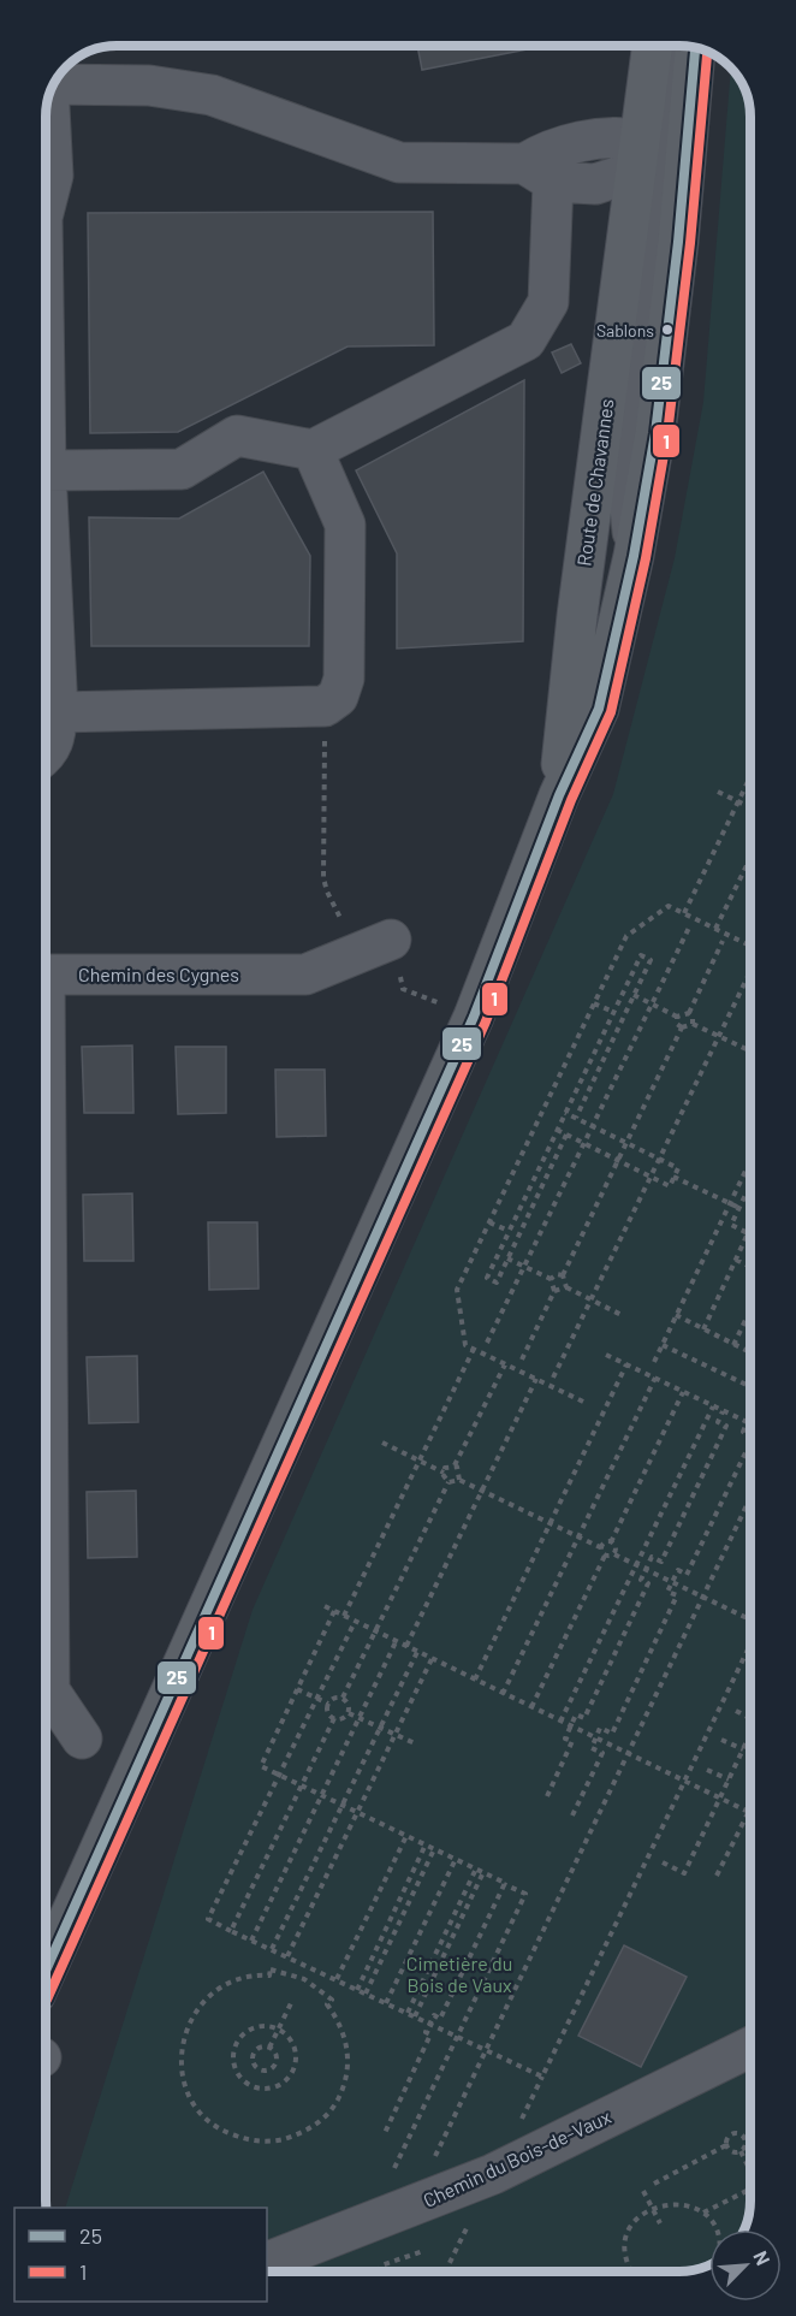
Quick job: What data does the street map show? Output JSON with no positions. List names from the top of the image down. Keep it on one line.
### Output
{"streets":{"main road":["Route de Chavannes"],"street":["Chemin des Cygnes","Chemin du Bois-de-Vaux"]},"parks":["Cimetière du Bois de Vaux"],"places":["Sablons"],"lines":["transit line 25","transit line 1"],"legend":["25","1"],"north":"top right"}
